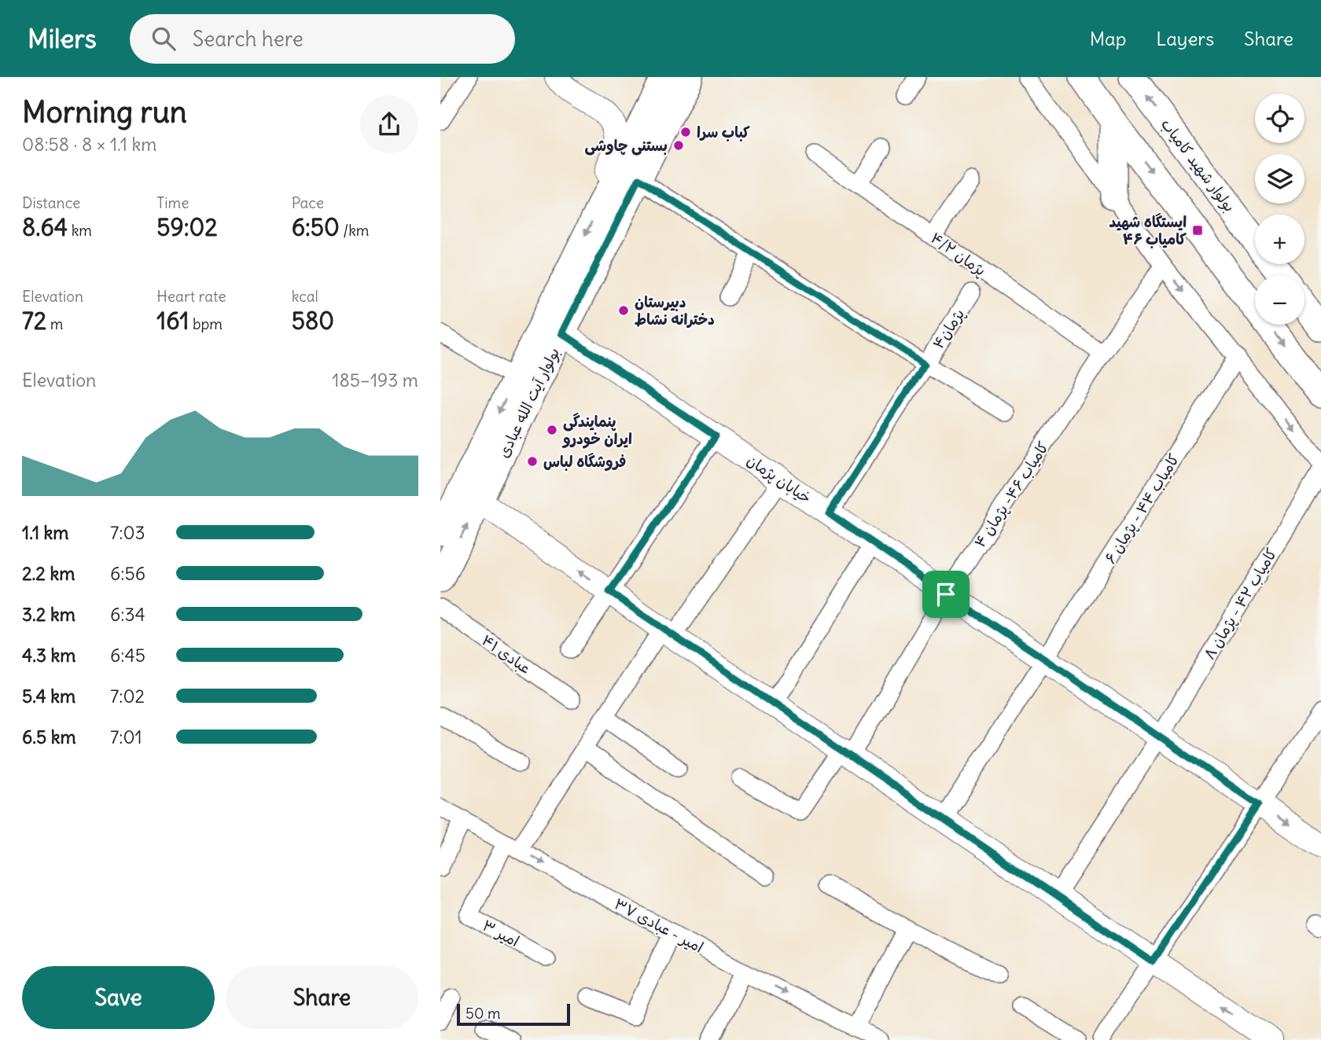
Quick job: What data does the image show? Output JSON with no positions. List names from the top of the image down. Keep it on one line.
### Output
{"streets":{"main road":["بولوار شهید کامیاب","بولوار آیت الله عبادی"],"street":["پژمان ۴/۲","پژمان۴","خیابان پژمان","کامیاب ۴۶- پژمان ۴","کامیاب ۴۴ - پژمان ۶","کامیاب ۴۲ - پژمان ۸","عبادی ۴۱","امیر - عبادی ۳۷","امیر ۳"]},"crossings":[["پژمان ۴/۲","کامیاب ۴۶- پژمان ۴"],["پژمان۴","خیابان پژمان"],["بولوار آیت الله عبادی","خیابان پژمان"],["خیابان پژمان","کامیاب ۴۶- پژمان ۴"],["خیابان پژمان","کامیاب ۴۴ - پژمان ۶"],["خیابان پژمان","کامیاب ۴۲ - پژمان ۸"],["امیر - عبادی ۳۷","امیر ۳"]],"places":{"other":["کباب سرا","بستنی چاوشی","دبیرستان دخترانه نشاط","پنمایندگی ایران خودرو","فروشگاه لباس"],"transit":["ایستگاه شهید کامیاب ۴۶"]},"scale_bar":"50 m","page":{"header":"Milers","search":"Search here","nav":["Map","Layers","Share"],"heading":["Morning run","08:58 · 8 × 1.1 km"],"map_buttons":["+","−"],"stats":[["Distance","8.64 km"],["Time","59:02"],["Pace","6:50 /km"],["Elevation","72 m"],["Heart rate","161 bpm"],["kcal","580"]],"chart":["Elevation","185–193 m"],"list":[{"name":"1.1 km","note":"7:03"},{"name":"2.2 km","note":"6:56"},{"name":"3.2 km","note":"6:34"},{"name":"4.3 km","note":"6:45"},{"name":"5.4 km","note":"7:02"},{"name":"6.5 km","note":"7:01"}],"buttons":["Save","Share"],"scale":"50 m"}}
